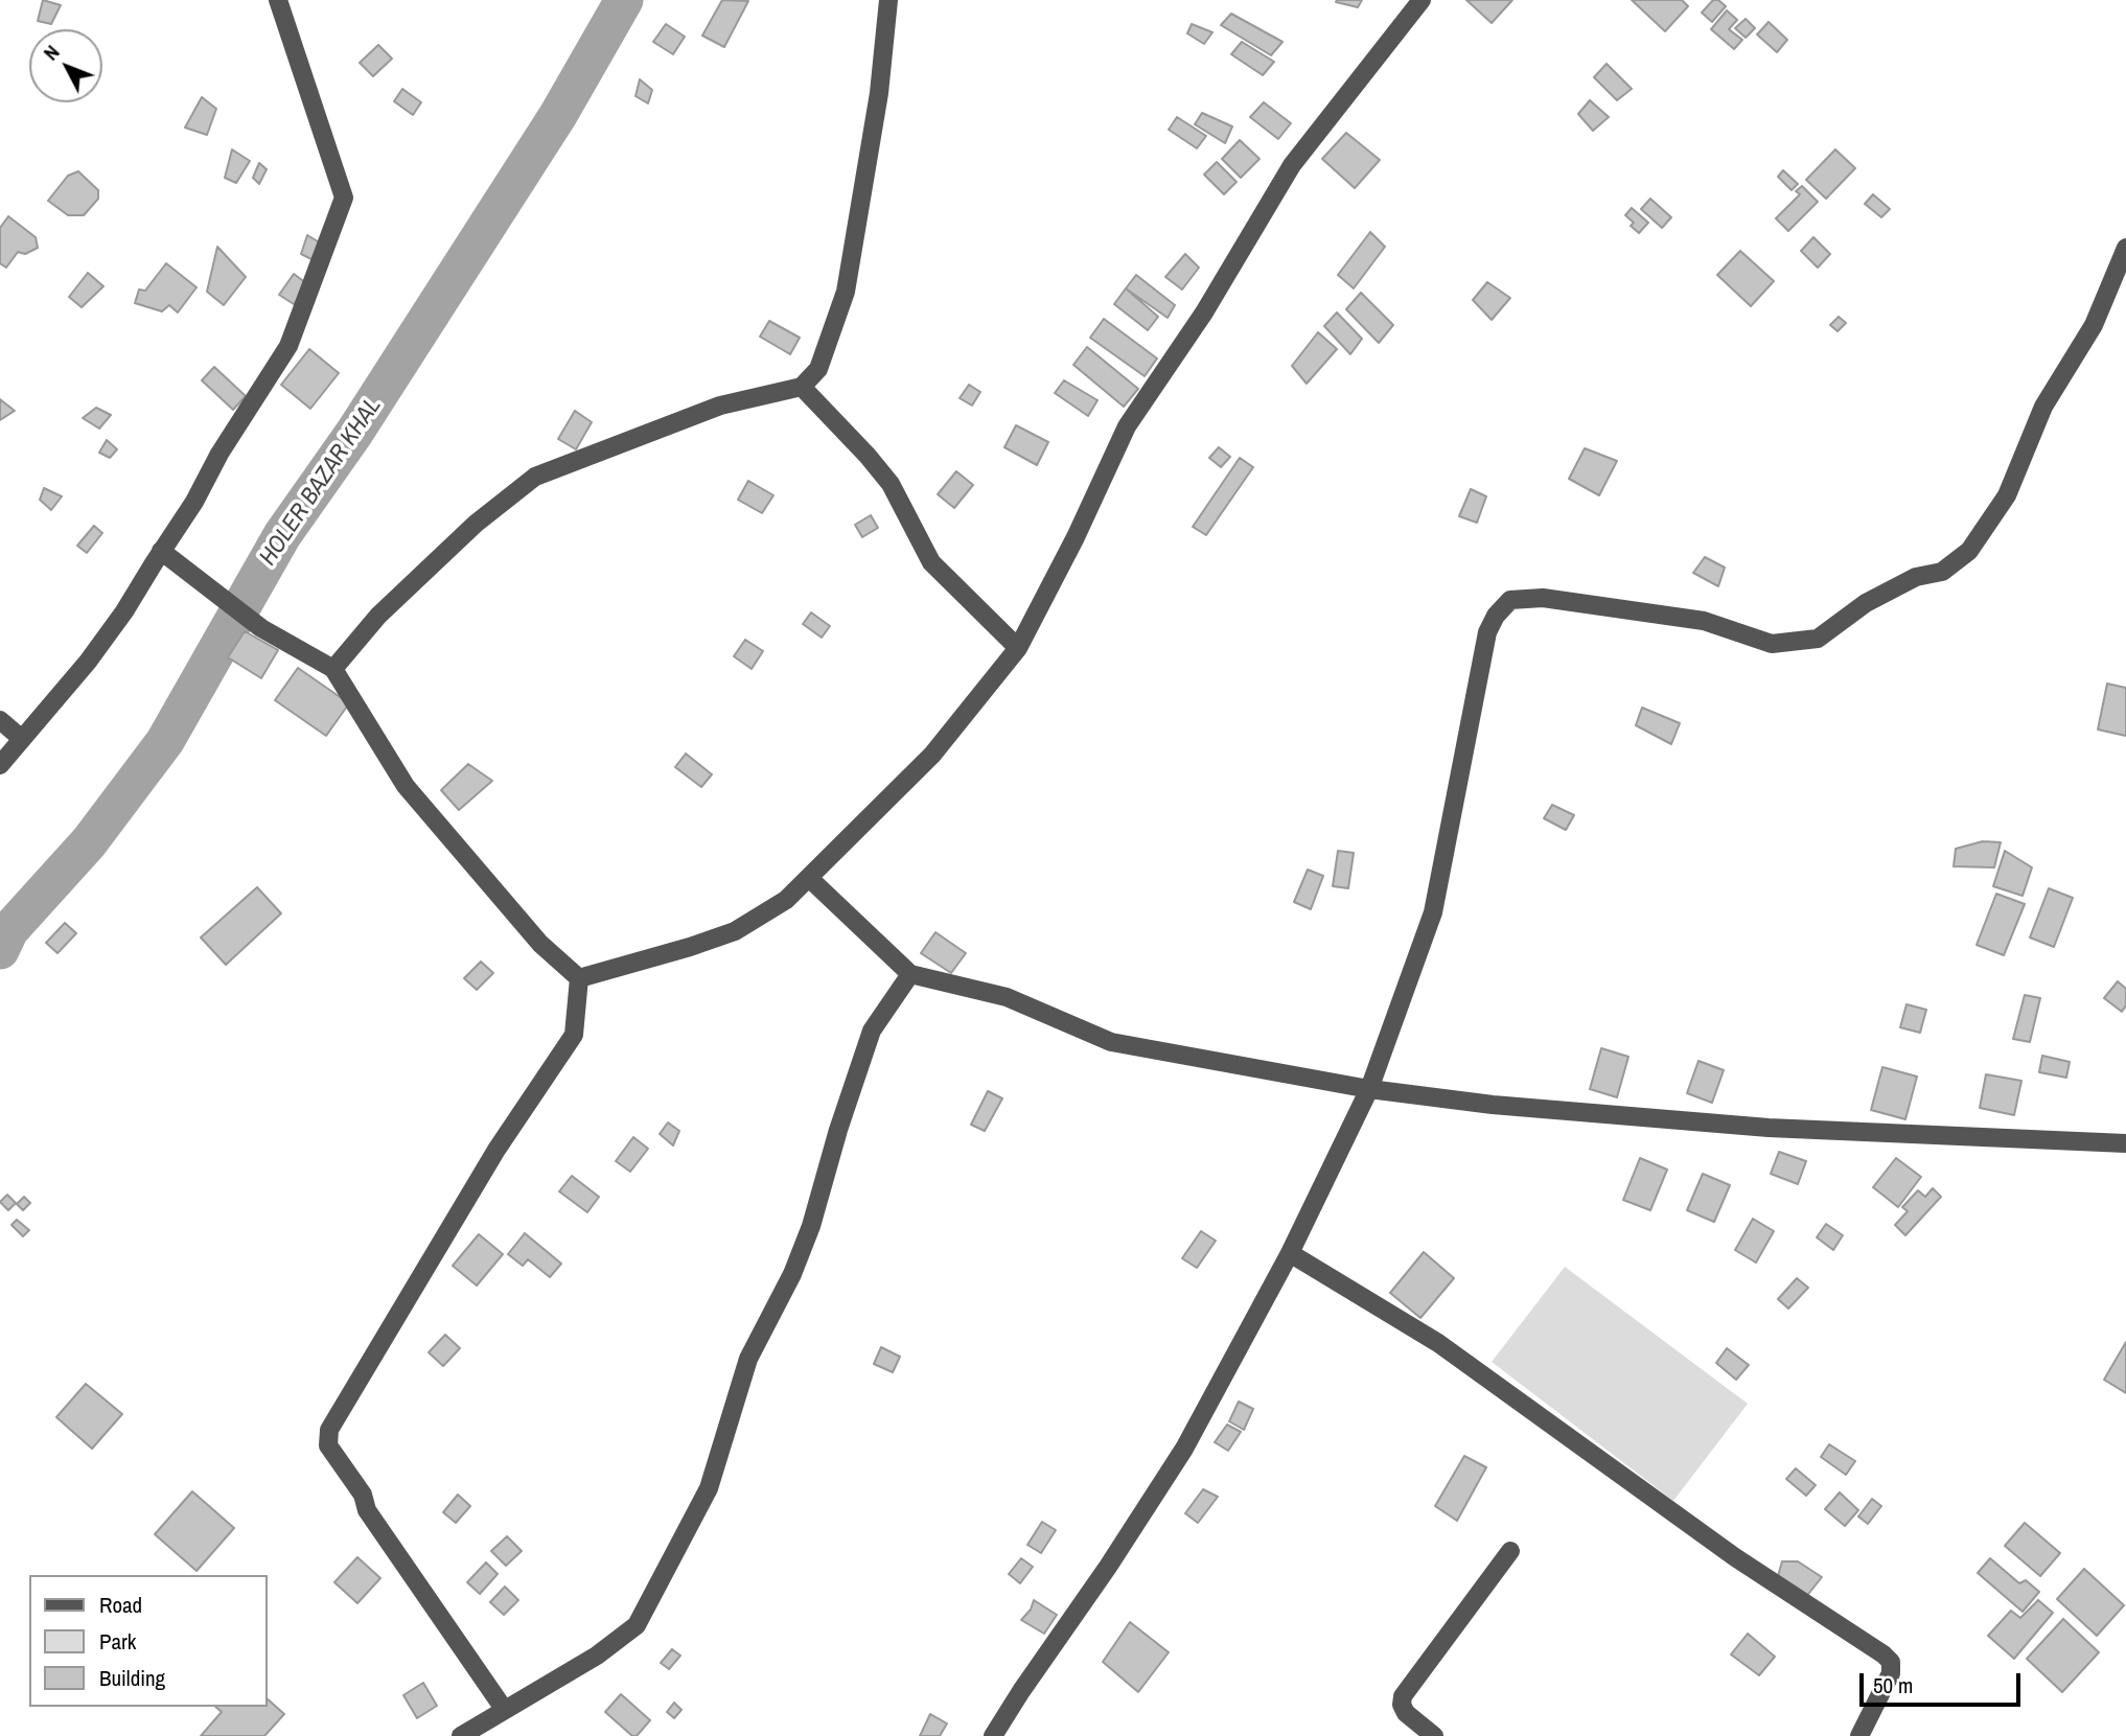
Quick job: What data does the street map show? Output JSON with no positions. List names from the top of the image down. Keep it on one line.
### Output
{"water":["HOLER BAZAR KHAL"],"legend":["Road","Park","Building"],"scale_bar":"50 m","north":"top left"}
